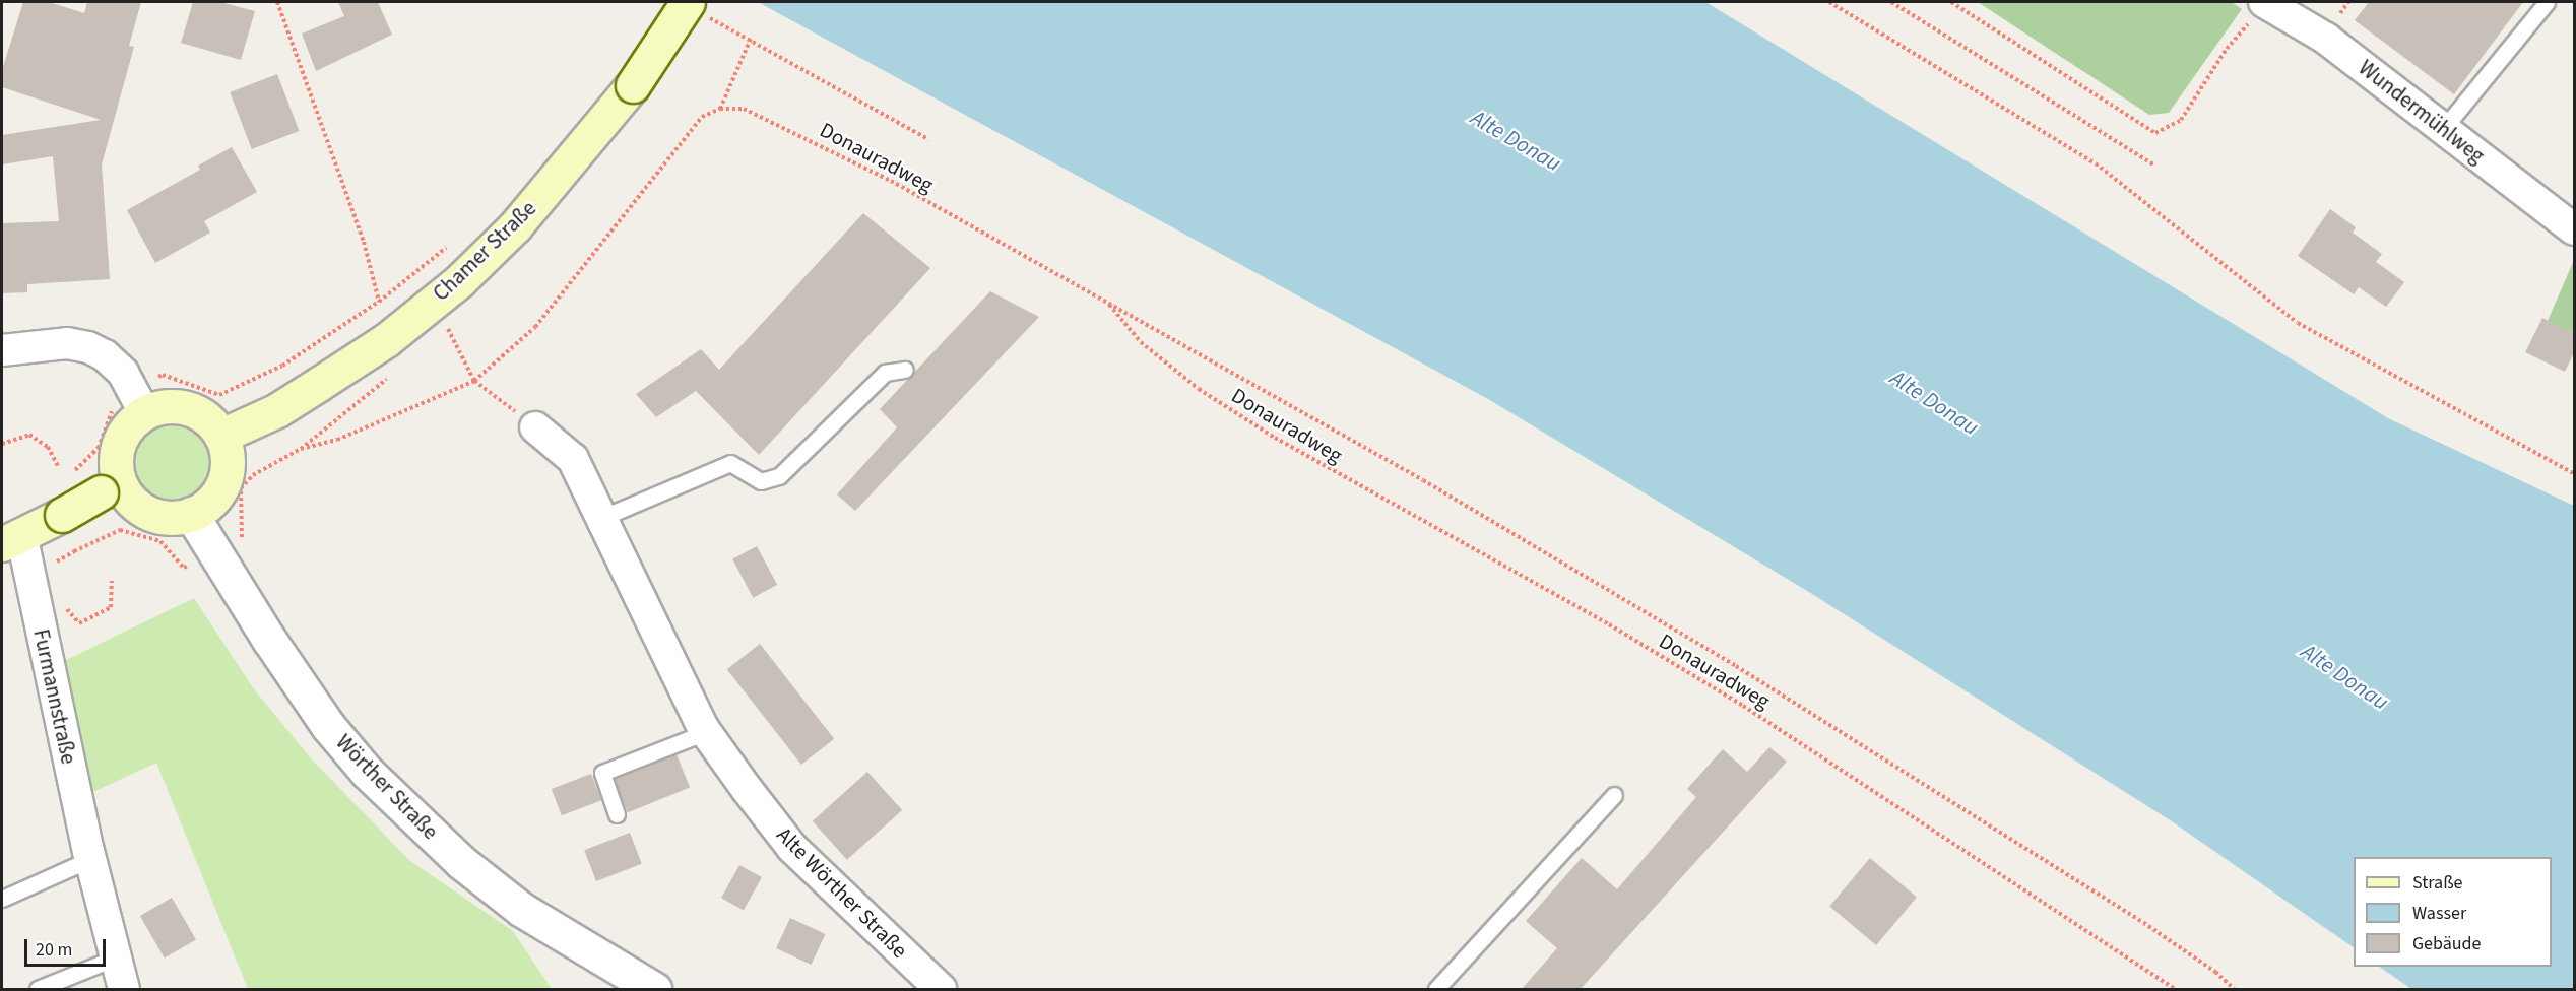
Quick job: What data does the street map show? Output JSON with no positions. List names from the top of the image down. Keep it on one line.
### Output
{"streets":{"main road":["Chamer Straße"],"street":["Wundermühlweg","Furmannstraße","Wörther Straße","Alte Wörther Straße"],"path":["Donauradweg"]},"crossings":[["Chamer Straße","Wörther Straße"]],"water":["Alte Donau"],"legend":["Straße","Wasser","Gebäude"],"scale_bar":"20 m"}
